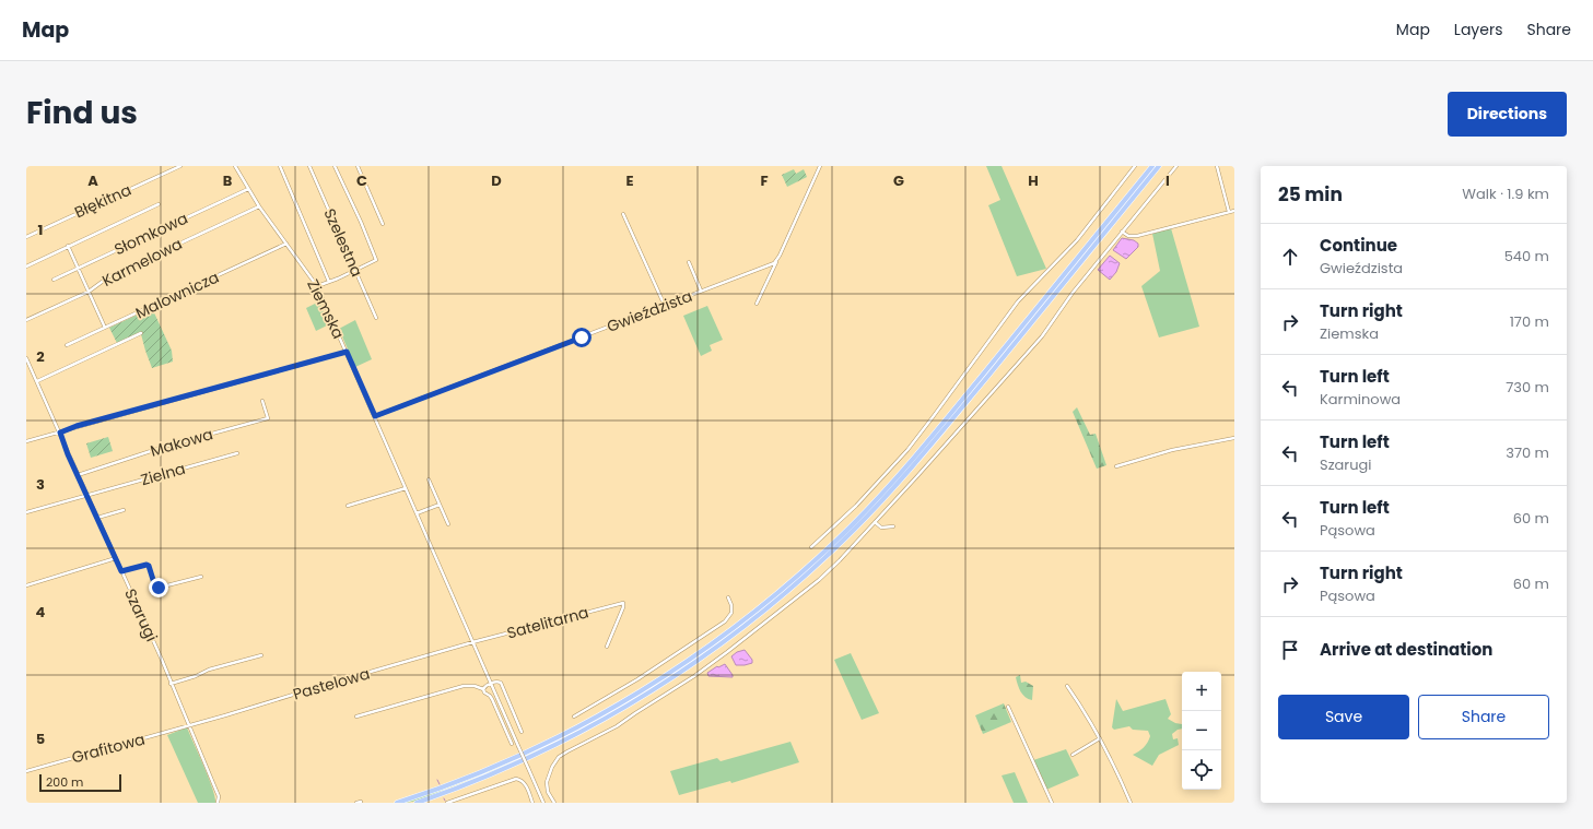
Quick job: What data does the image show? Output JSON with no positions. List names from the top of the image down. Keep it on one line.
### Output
{"streets":{"street":["Błękitna","Słomkowa","Szelestna","Karmelowa","Malownicza","Ziemska","Gwieździsta","Makowa","Zielna","Szarugi","Satelitarna","Pastelowa","Grafitowa"]},"crossings":[["Słomkowa","Ziemska"],["Karmelowa","Ziemska"],["Malownicza","Ziemska"],["Ziemska","Gwieździsta"],["Ziemska","Satelitarna"],["Ziemska","Pastelowa"],["Makowa","Szarugi"],["Zielna","Szarugi"],["Szarugi","Pastelowa"],["Szarugi","Grafitowa"],["Satelitarna","Pastelowa"],["Pastelowa","Grafitowa"]],"scale_bar":"200 m","page":{"header":"Map","nav":["Map","Layers","Share"],"title":"Find us","buttons":["Directions",["Save","Share"]],"heading":["25 min","Walk · 1.9 km"],"list":[["Continue","Gwieździsta","540 m"],["Turn right","Ziemska","170 m"],["Turn left","Karminowa","730 m"],["Turn left","Szarugi","370 m"],["Turn left","Pąsowa","60 m"],["Turn right","Pąsowa","60 m"],"Arrive at destination"],"map_buttons":["+","−"],"scale":"200 m"},"grid":{"columns":["A","B","C","D","E","F","G","H","I"],"rows":["1","2","3","4","5"]}}
